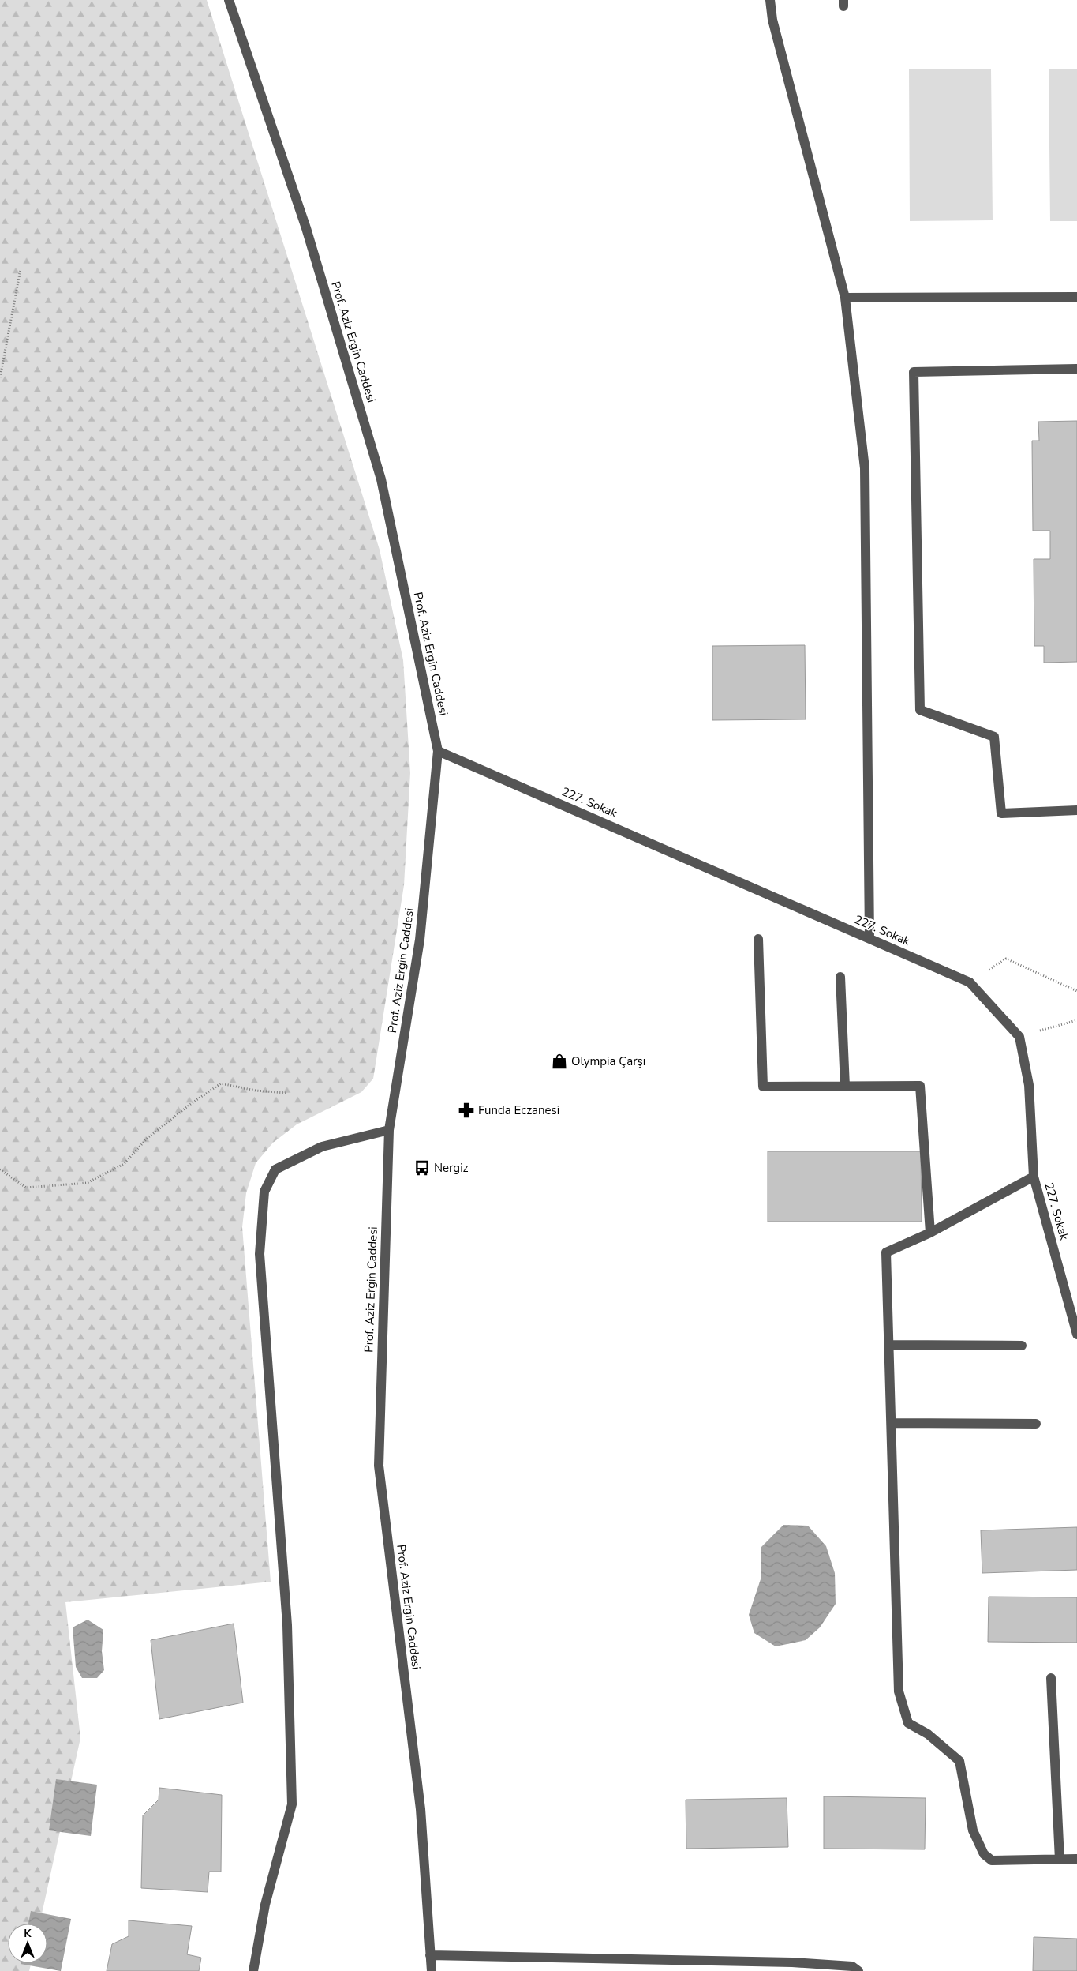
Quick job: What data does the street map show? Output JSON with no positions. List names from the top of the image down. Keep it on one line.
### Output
{"streets":{"street":["Prof. Aziz Ergin Caddesi","227. Sokak"]},"crossings":[["Prof. Aziz Ergin Caddesi","227. Sokak"]],"places":{"shop":["Olympia Çarşı"],"pharmacy":["Funda Eczanesi"],"bus stop":["Nergiz"]},"north":"top"}
